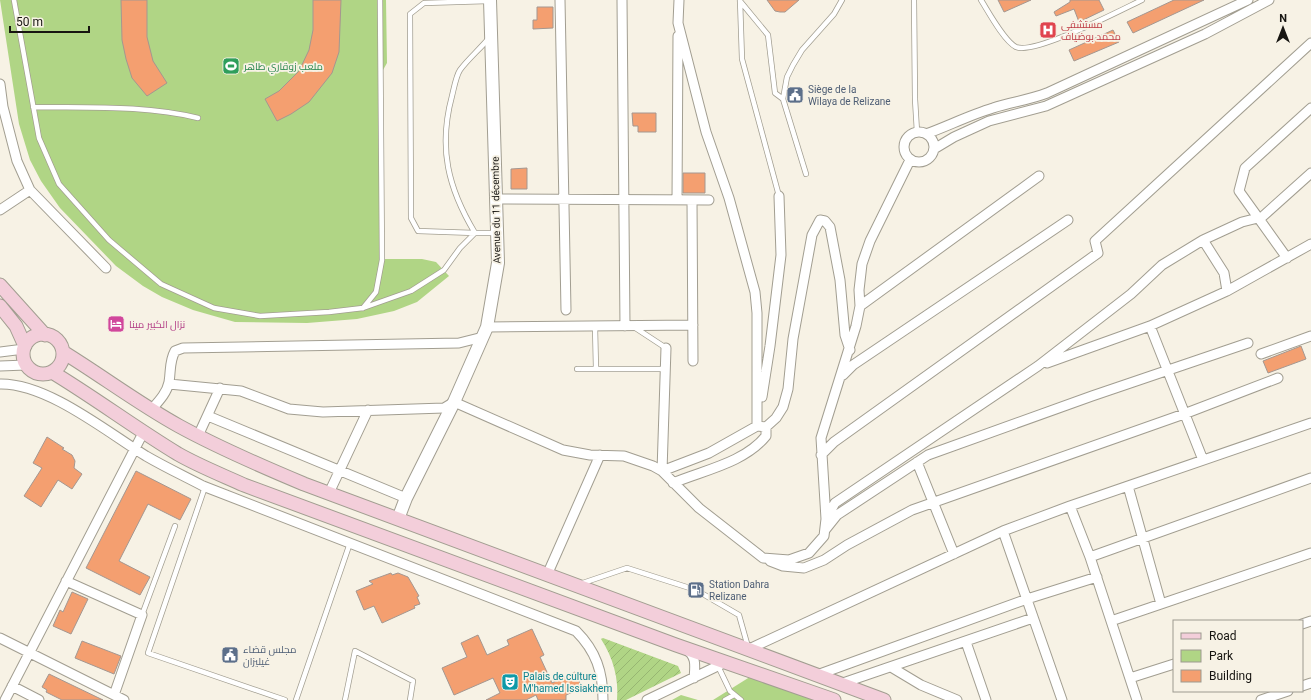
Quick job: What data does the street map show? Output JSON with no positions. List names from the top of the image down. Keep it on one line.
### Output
{"streets":{"street":["Avenue du 11 décembre"]},"places":{"hospital":["مستشفى محمد بوضياف"],"sports":["ملعب زوقاري طاهر"],"public building":["Siège de la Wilaya de Relizane","مجلس قضاء غيليزان"],"hotel":["نزال الكبير مينا"],"fuel station":["Station Dahra Relizane"],"theatre":["Palais de culture M'hamed Issiakhem"]},"legend":["Road","Park","Building"],"scale_bar":"50 m","north":"top"}
